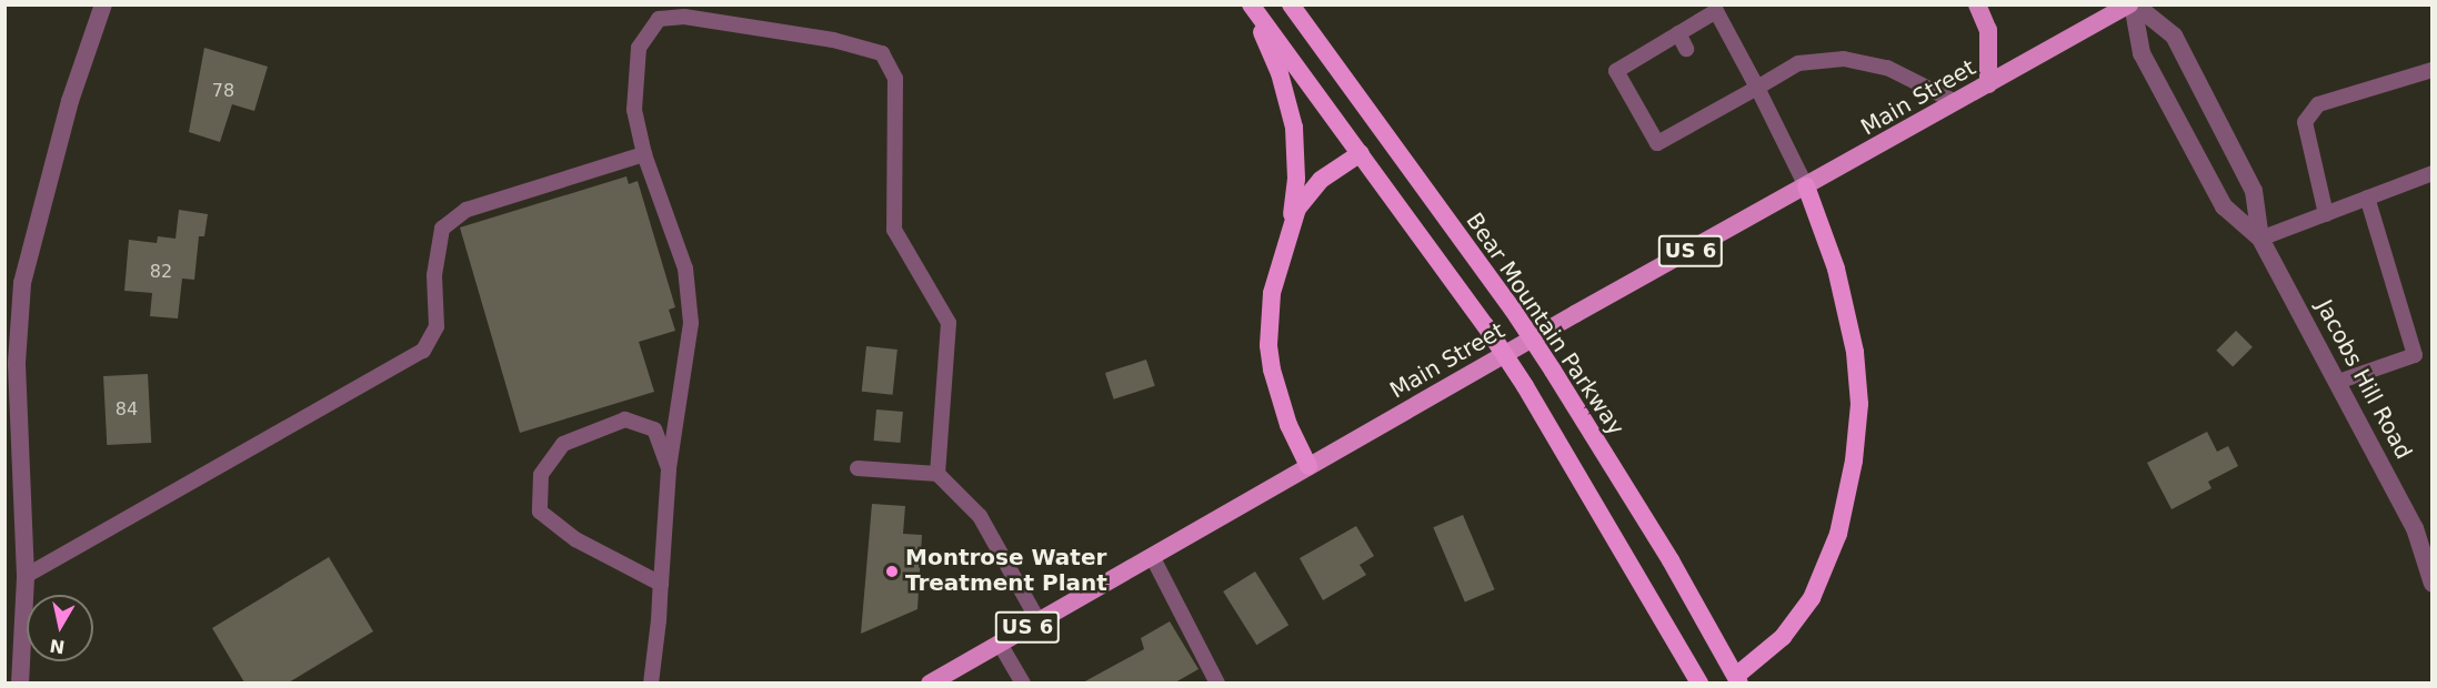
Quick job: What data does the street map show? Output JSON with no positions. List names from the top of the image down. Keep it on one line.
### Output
{"streets":{"highway":["Bear Mountain Parkway"],"main road":["Main Street","US 6"],"street":["Jacobs Hill Road"]},"crossings":[["Main Street","Jacobs Hill Road"]],"places":["Montrose Water Treatment Plant"],"house_numbers":["78","82","84"],"north":"bottom"}
